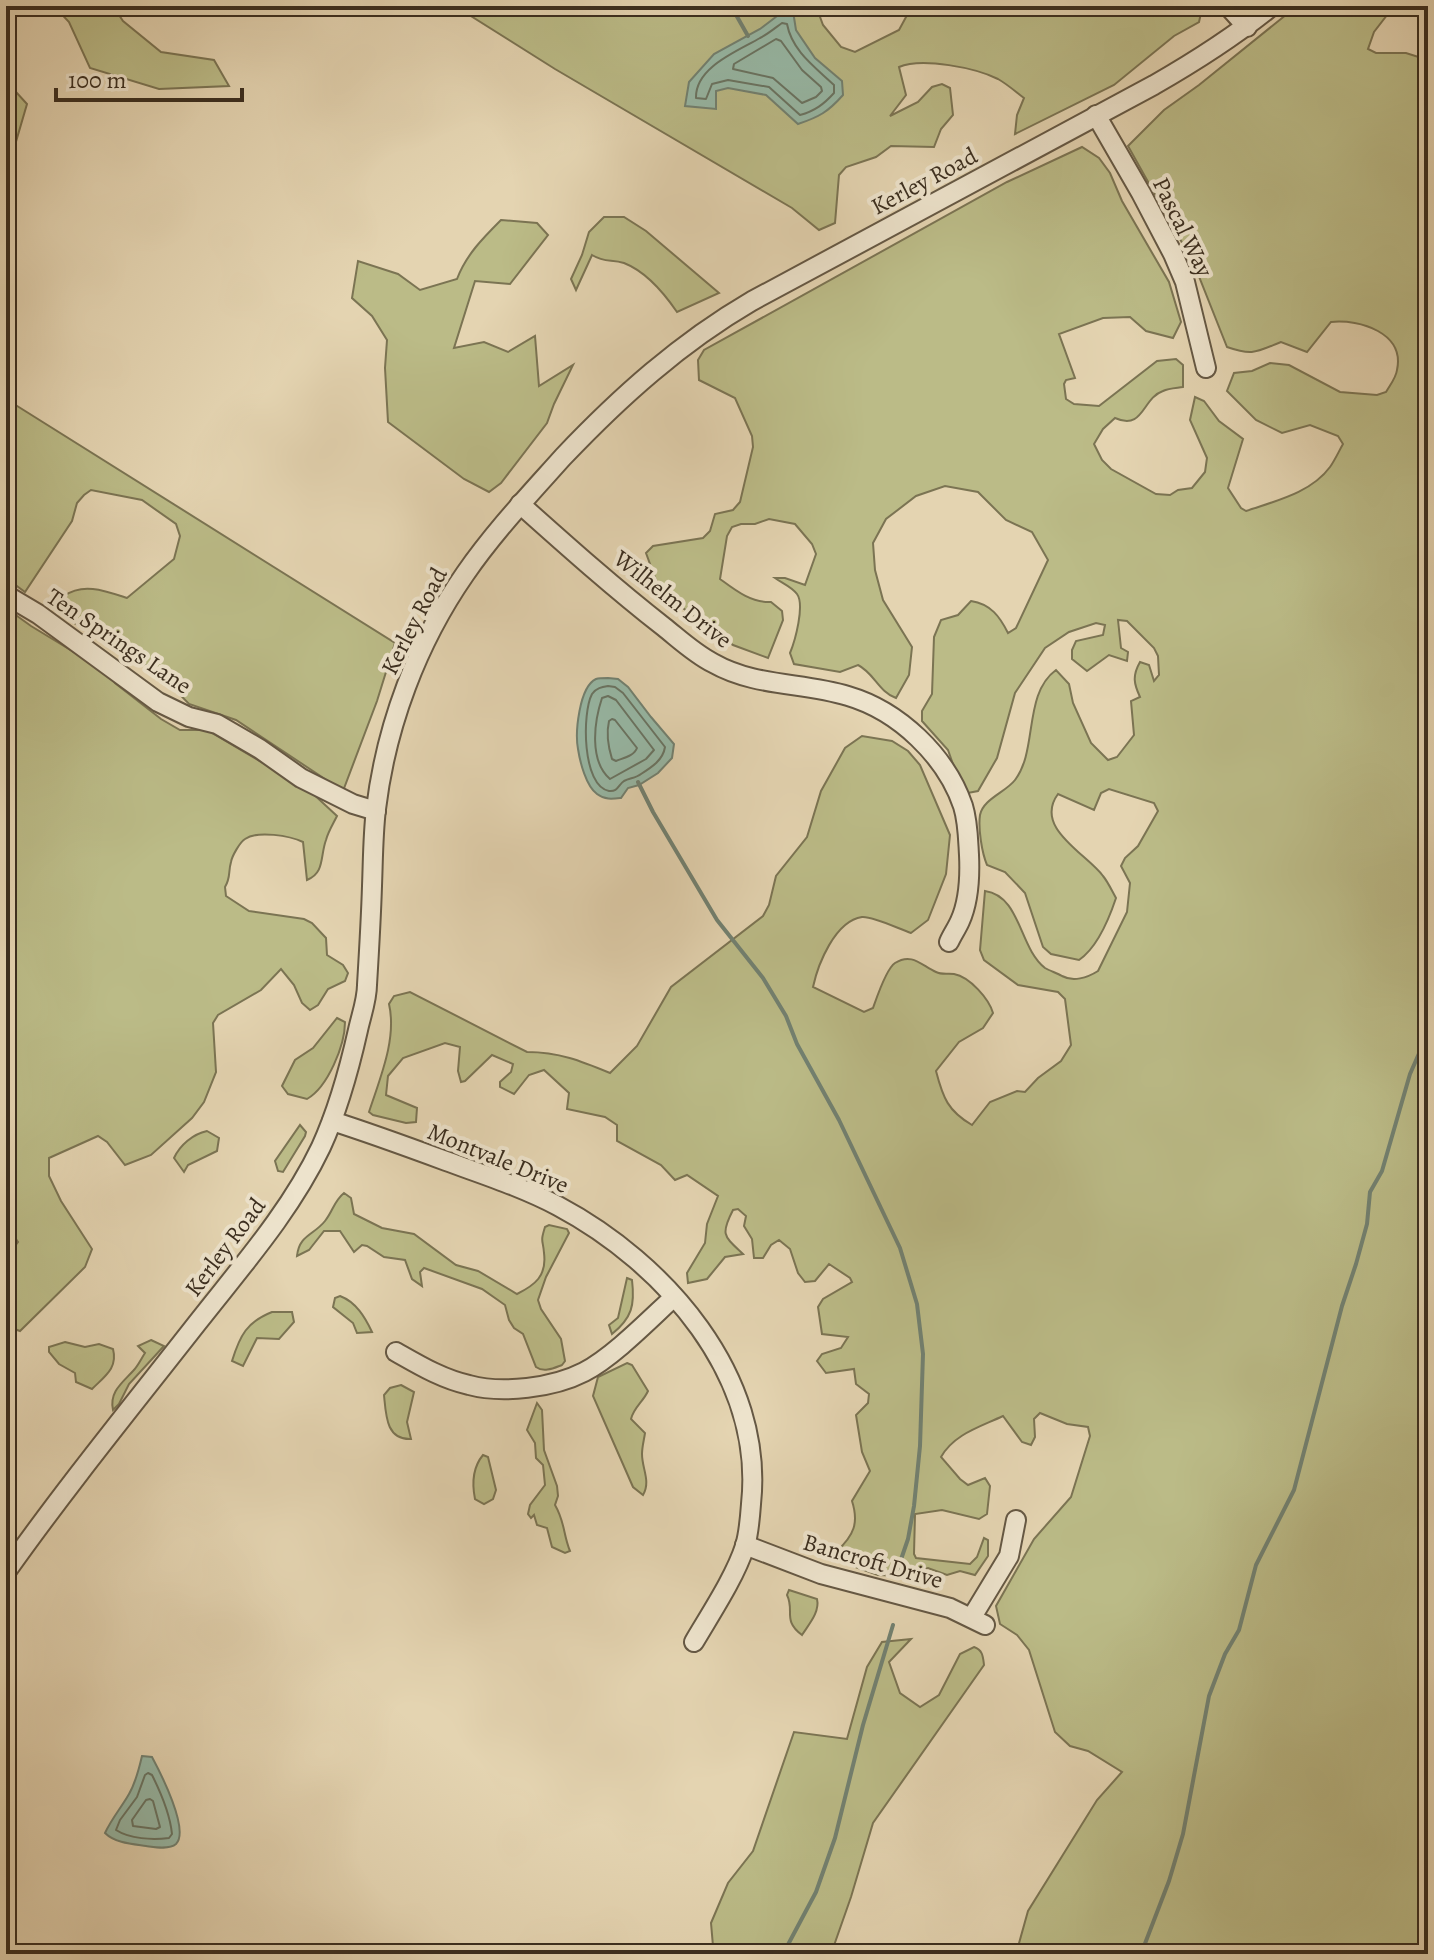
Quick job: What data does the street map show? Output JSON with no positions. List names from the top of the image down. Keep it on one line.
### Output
{"streets":{"street":["Kerley Road","Pascal Way","Wilhelm Drive","Ten Springs Lane","Montvale Drive","Bancroft Drive"]},"crossings":[["Kerley Road","Pascal Way"],["Kerley Road","Wilhelm Drive"],["Kerley Road","Ten Springs Lane"],["Kerley Road","Montvale Drive"],["Montvale Drive","Bancroft Drive"]],"scale_bar":"100 m"}
